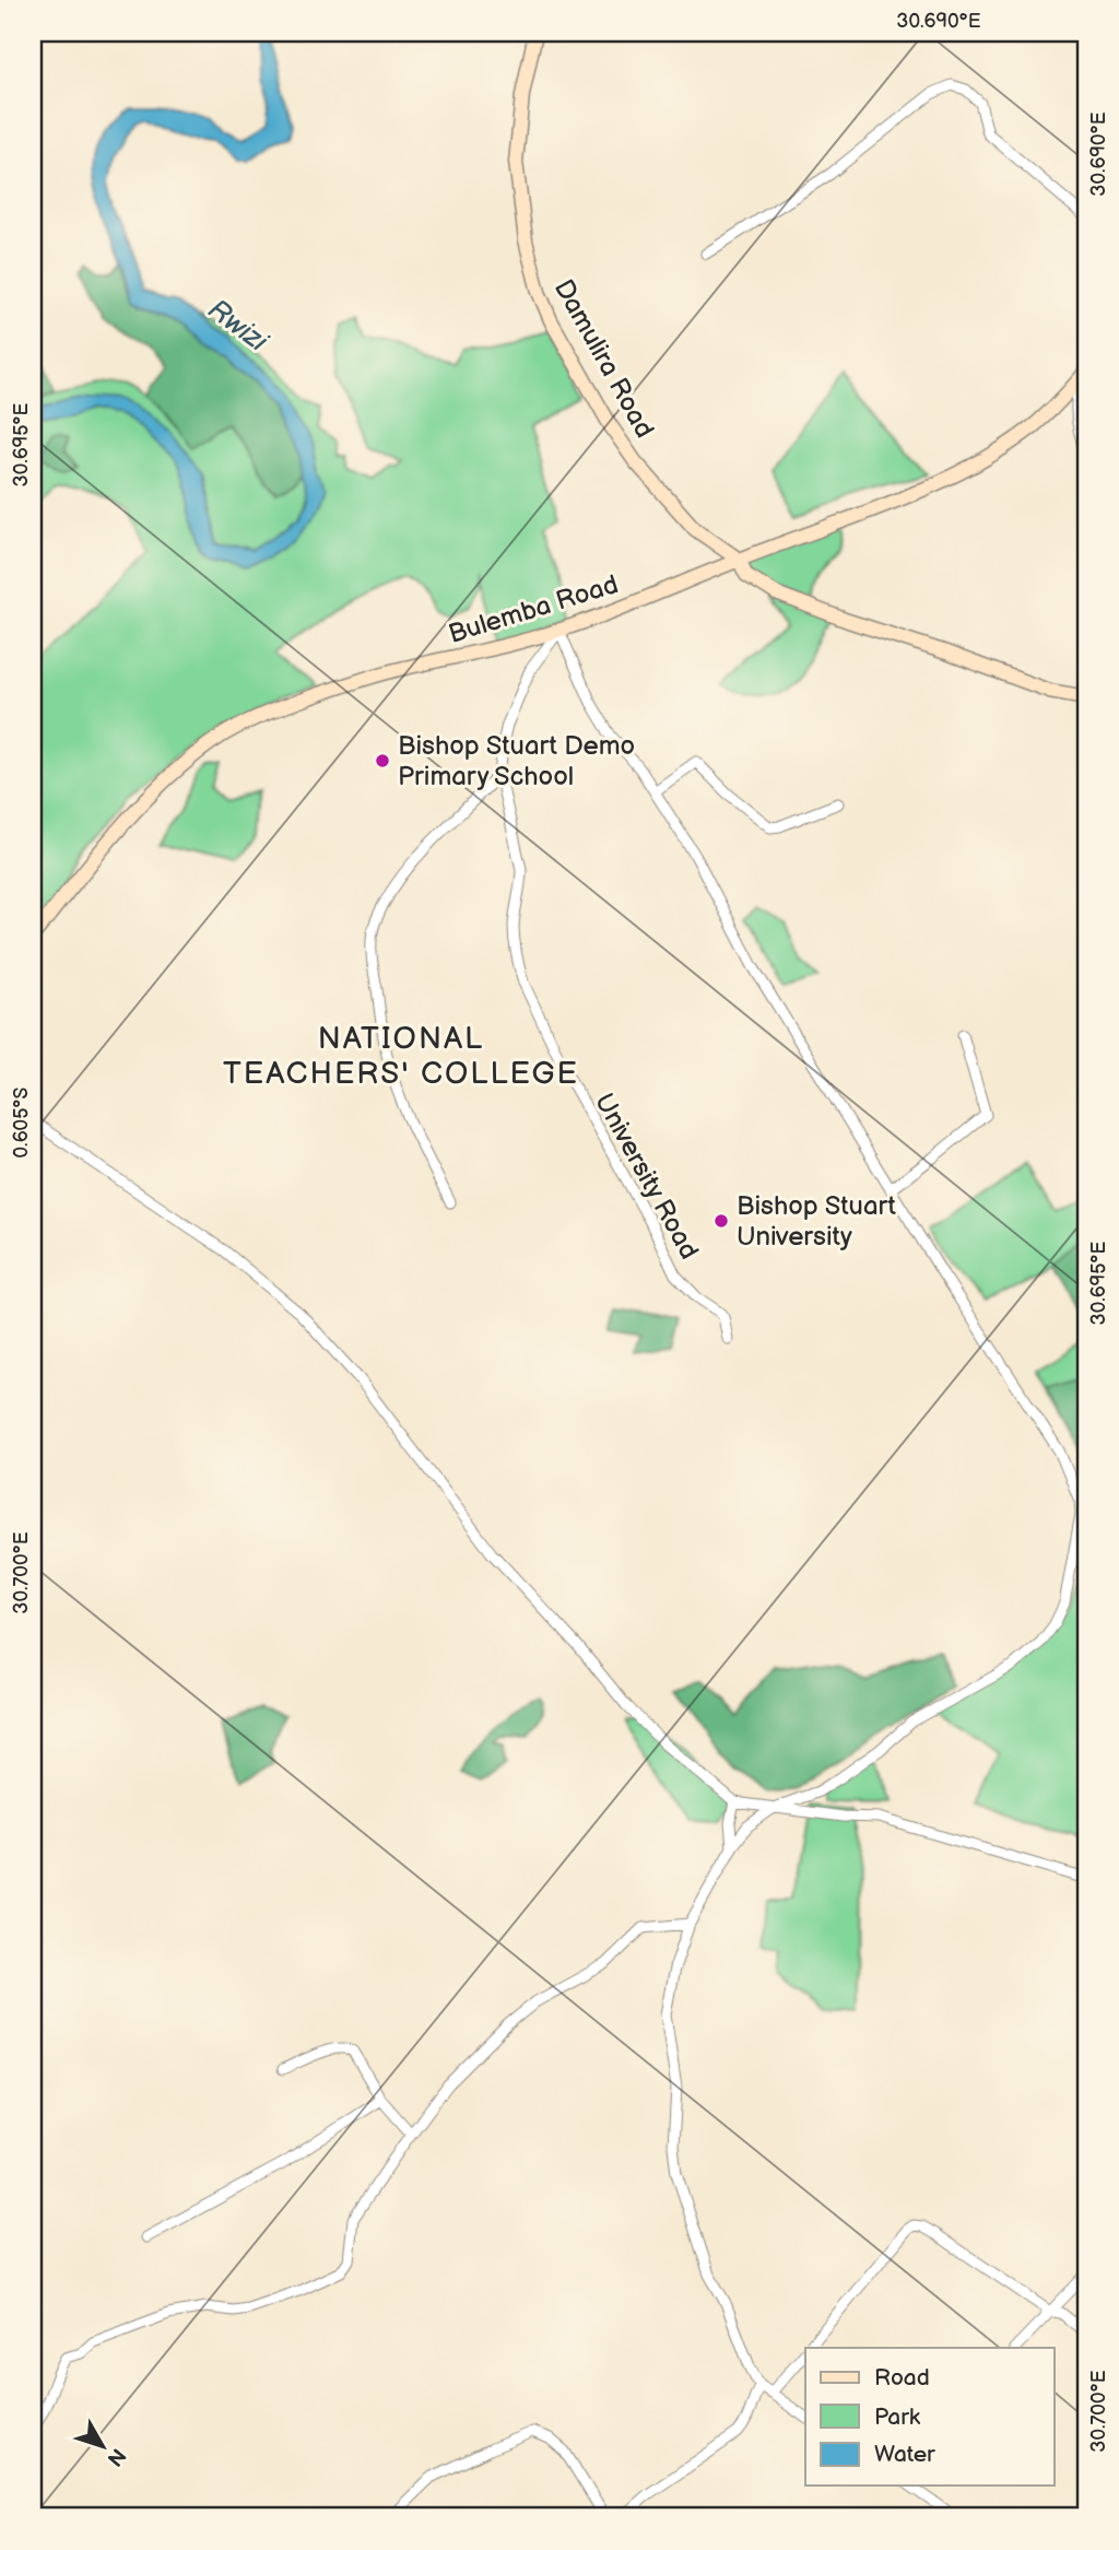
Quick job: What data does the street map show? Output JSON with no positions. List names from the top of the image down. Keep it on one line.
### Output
{"streets":{"main road":["Damulira Road","Bulemba Road"],"street":["University Road"]},"crossings":[["Damulira Road","Bulemba Road"],["Bulemba Road","University Road"]],"districts":["NATIONAL TEACHERS' COLLEGE"],"water":["Rwizi"],"places":["Bishop Stuart Demo Primary School","Bishop Stuart University"],"legend":["Road","Park","Water"],"north":"bottom right","coordinates":["30.690°E","30.695°E","0.605°S","30.700°E"]}
